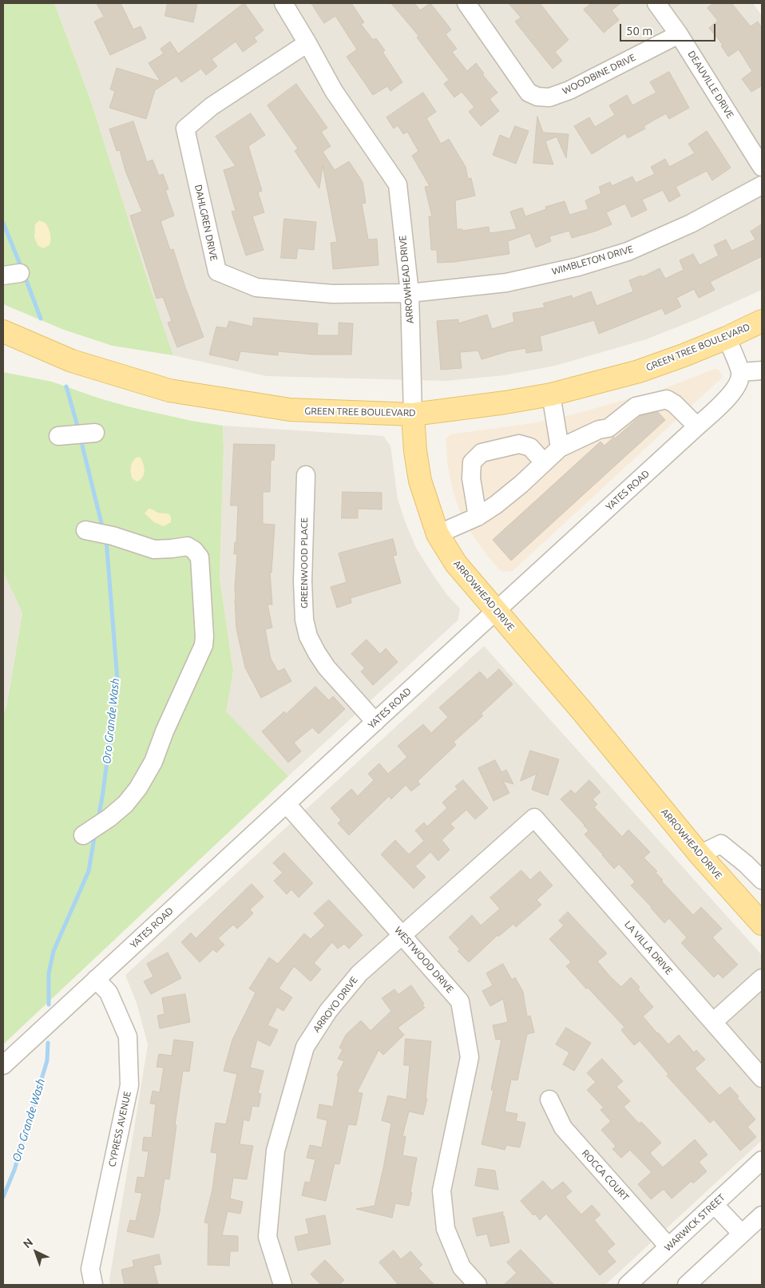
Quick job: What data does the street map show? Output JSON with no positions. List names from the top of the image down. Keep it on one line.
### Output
{"streets":{"main road":["ARROWHEAD DRIVE","GREEN TREE BOULEVARD"],"street":["WOODBINE DRIVE","DEAUVILLE DRIVE","DAHLGREN DRIVE","WIMBLETON DRIVE","YATES ROAD","GREENWOOD PLACE","LA VILLA DRIVE","WESTWOOD DRIVE","ARROYO DRIVE","CYPRESS AVENUE","ROCCA COURT","WARWICK STREET"]},"crossings":[["WOODBINE DRIVE","DEAUVILLE DRIVE"],["DAHLGREN DRIVE","WIMBLETON DRIVE"],["DAHLGREN DRIVE","ARROWHEAD DRIVE"],["WIMBLETON DRIVE","ARROWHEAD DRIVE"],["ARROWHEAD DRIVE","GREEN TREE BOULEVARD"],["ARROWHEAD DRIVE","YATES ROAD"],["YATES ROAD","GREENWOOD PLACE"],["YATES ROAD","WESTWOOD DRIVE"],["YATES ROAD","CYPRESS AVENUE"],["LA VILLA DRIVE","ARROYO DRIVE"],["WESTWOOD DRIVE","ARROYO DRIVE"],["ROCCA COURT","WARWICK STREET"]],"water":["Oro Grande Wash"],"scale_bar":"50 m","north":"top left"}
